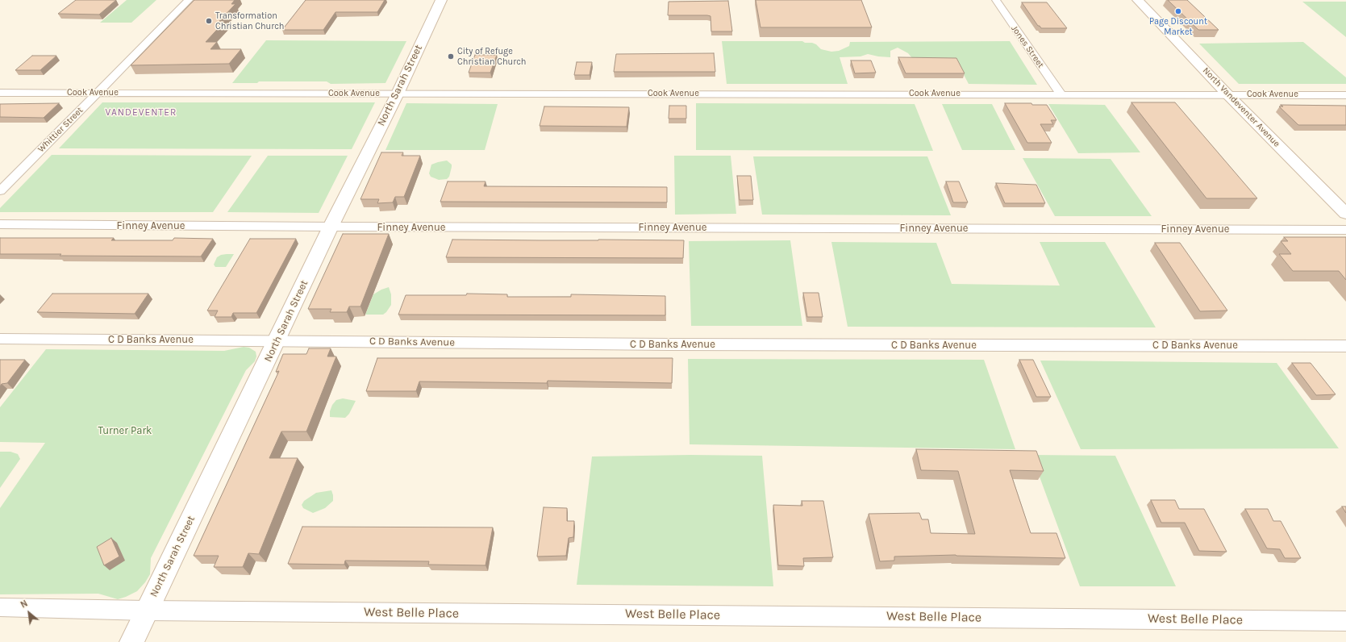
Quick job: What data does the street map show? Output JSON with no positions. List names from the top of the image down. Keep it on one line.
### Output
{"streets":{"street":["Jones Street","North Sarah Street","Cook Avenue","North Vandeventer Avenue","Whittier Street","Finney Avenue","C D Banks Avenue","West Belle Place"]},"crossings":[["Jones Street","Cook Avenue"],["North Sarah Street","Cook Avenue"],["North Sarah Street","Finney Avenue"],["North Sarah Street","C D Banks Avenue"],["North Sarah Street","West Belle Place"],["Cook Avenue","North Vandeventer Avenue"],["Cook Avenue","Whittier Street"]],"districts":["VANDEVENTER"],"parks":["Turner Park"],"places":["Page Discount Market","Transformation Christian Church","City of Refuge Christian Church"],"north":"top left"}
